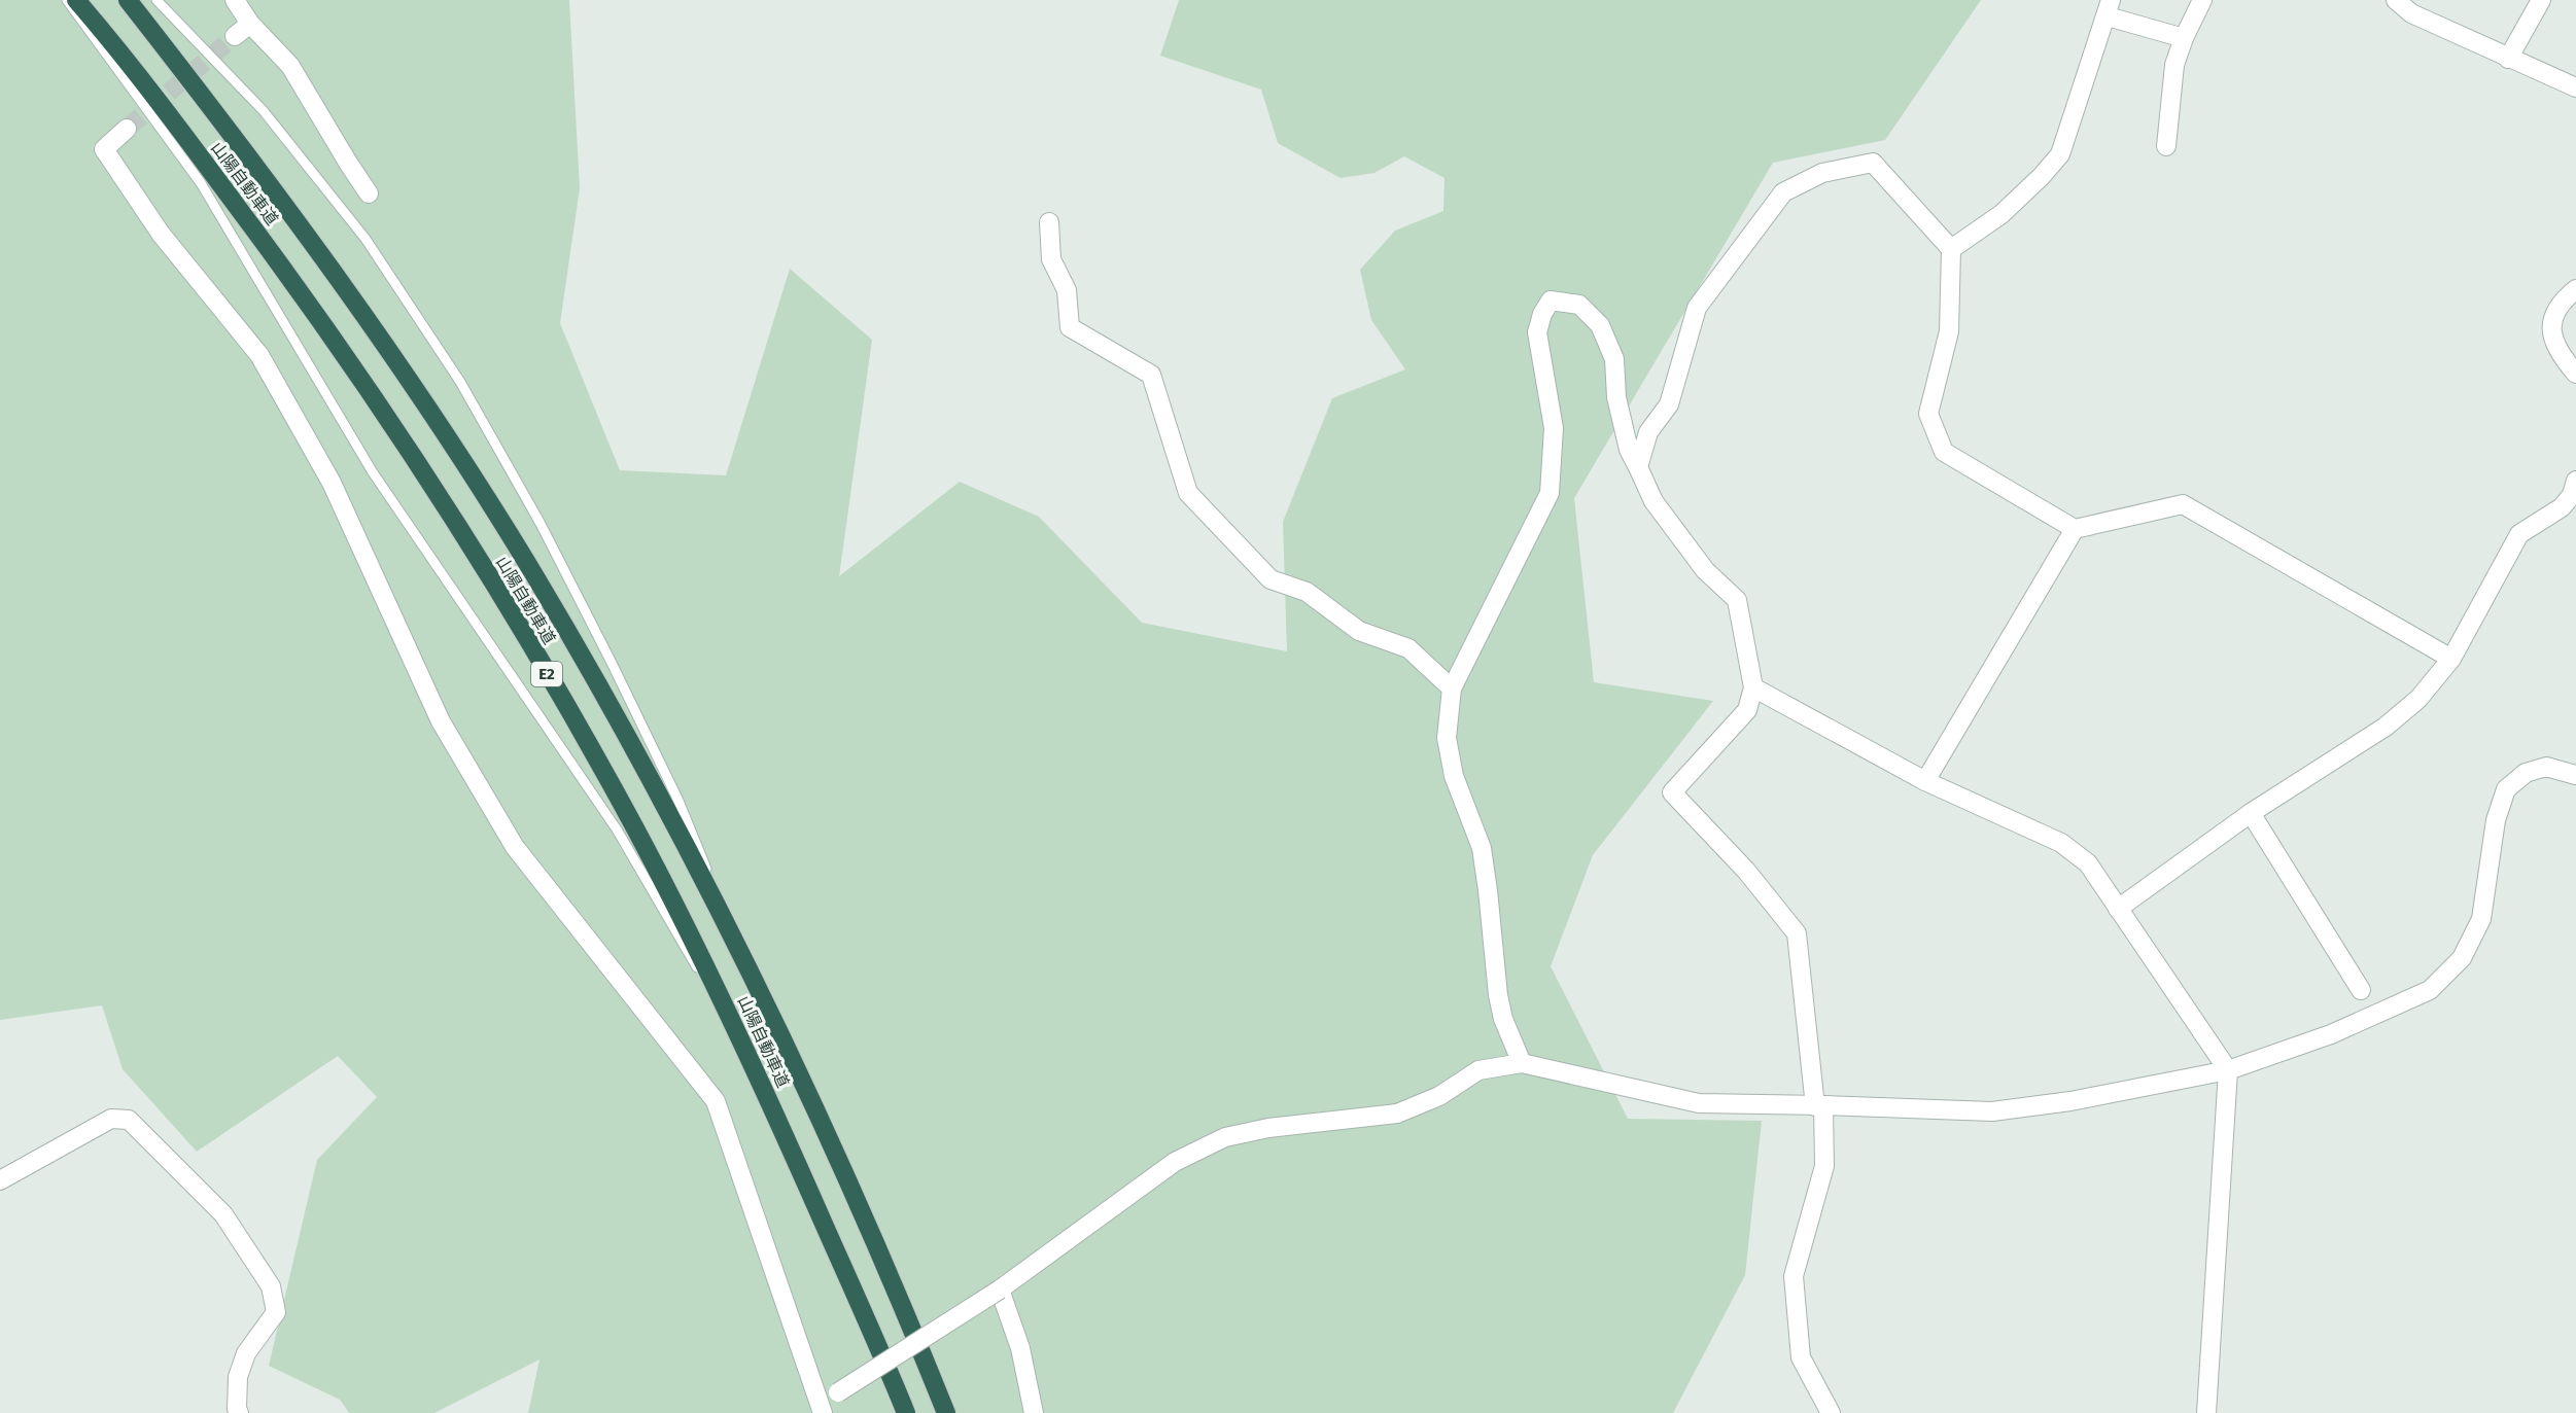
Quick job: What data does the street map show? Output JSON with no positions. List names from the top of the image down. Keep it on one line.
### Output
{"streets":{"highway":["山陽自動車道","E2"]}}
